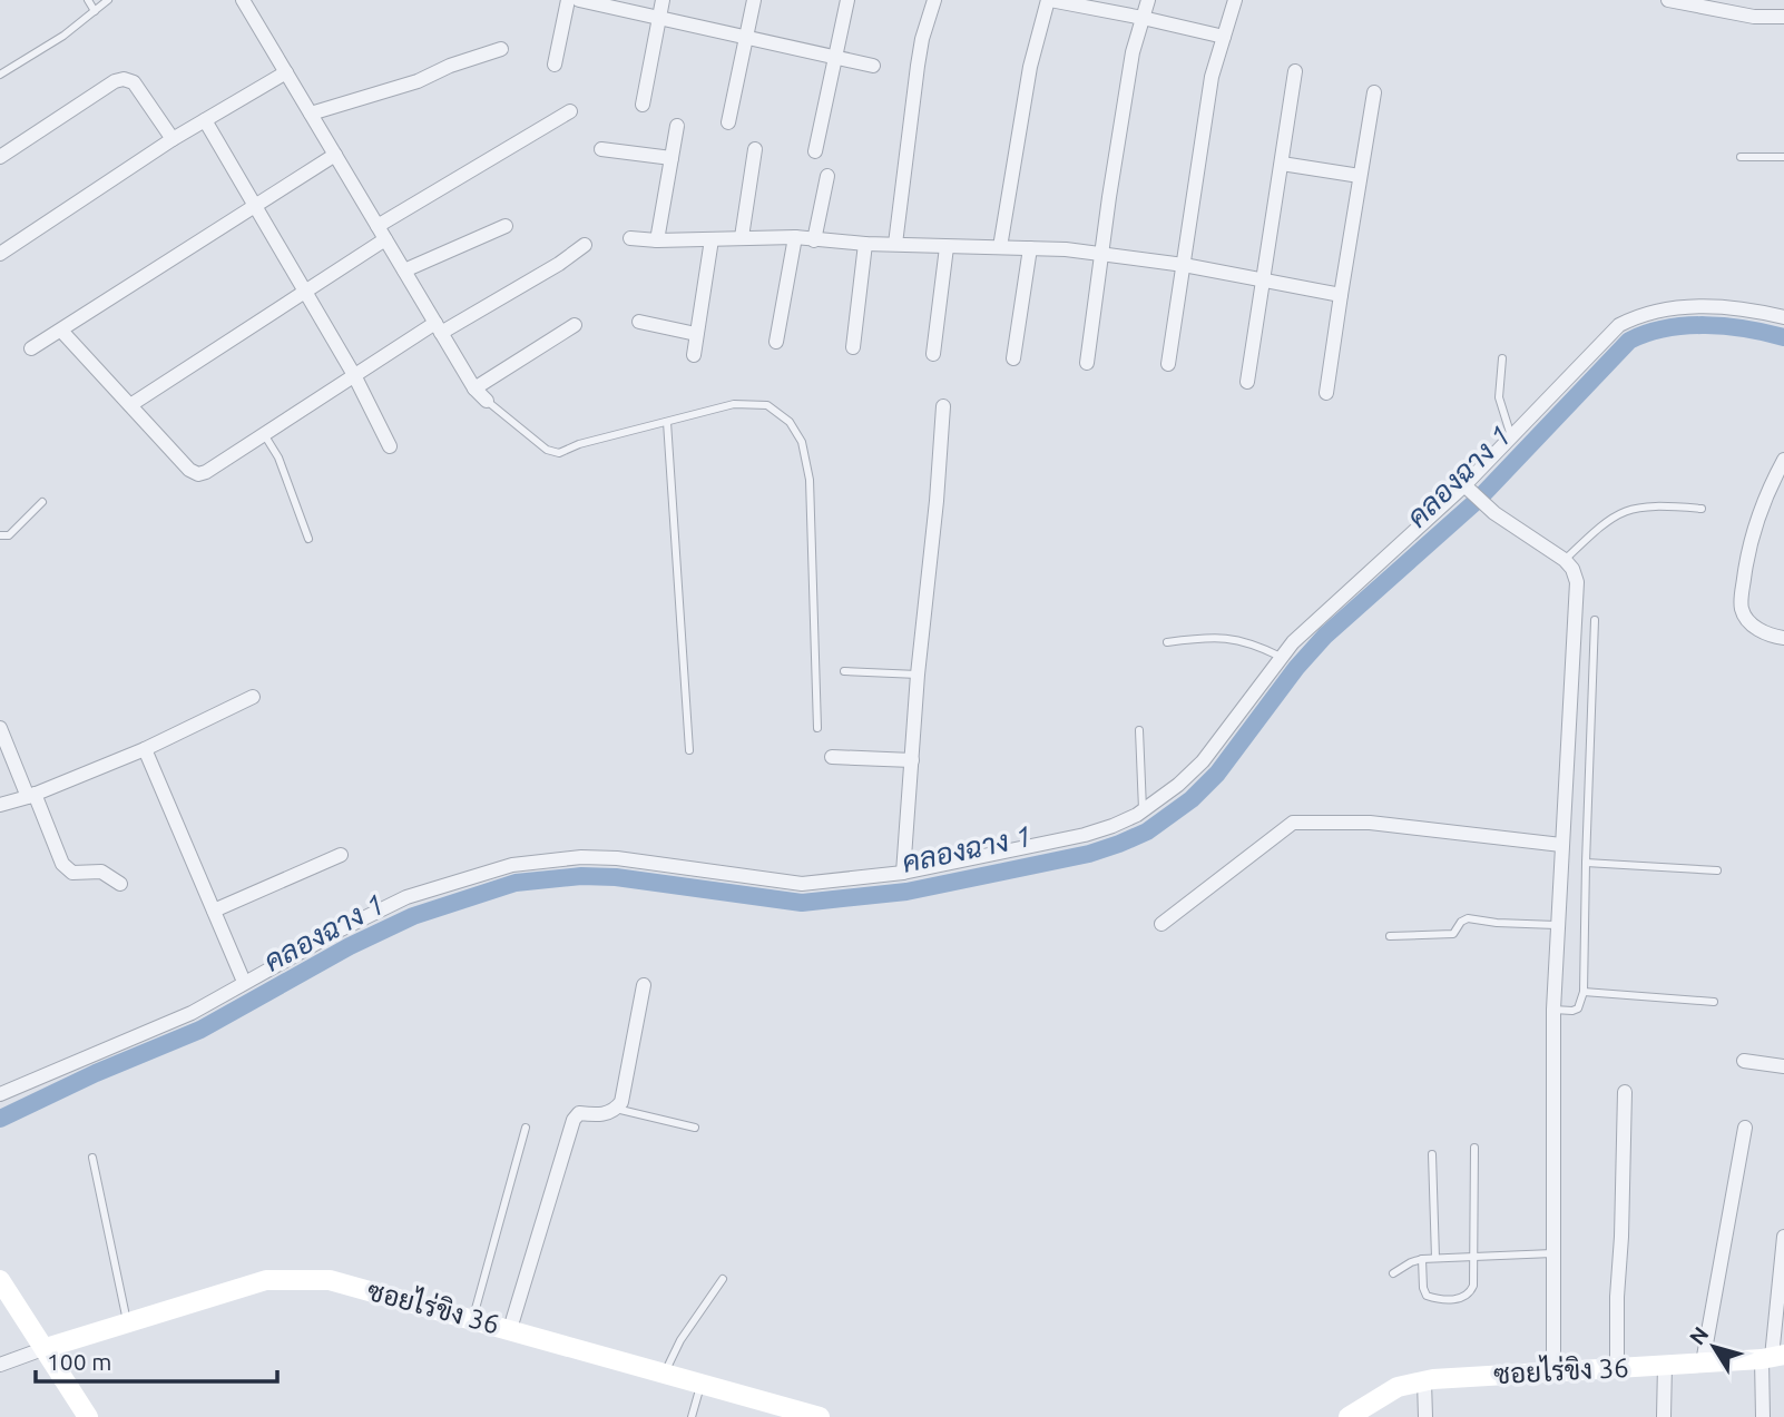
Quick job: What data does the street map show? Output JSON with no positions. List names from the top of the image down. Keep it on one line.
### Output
{"streets":{"street":["ซอยไร่ขิง 36"]},"water":["คลองฉาง 1"],"scale_bar":"100 m","north":"top left"}
